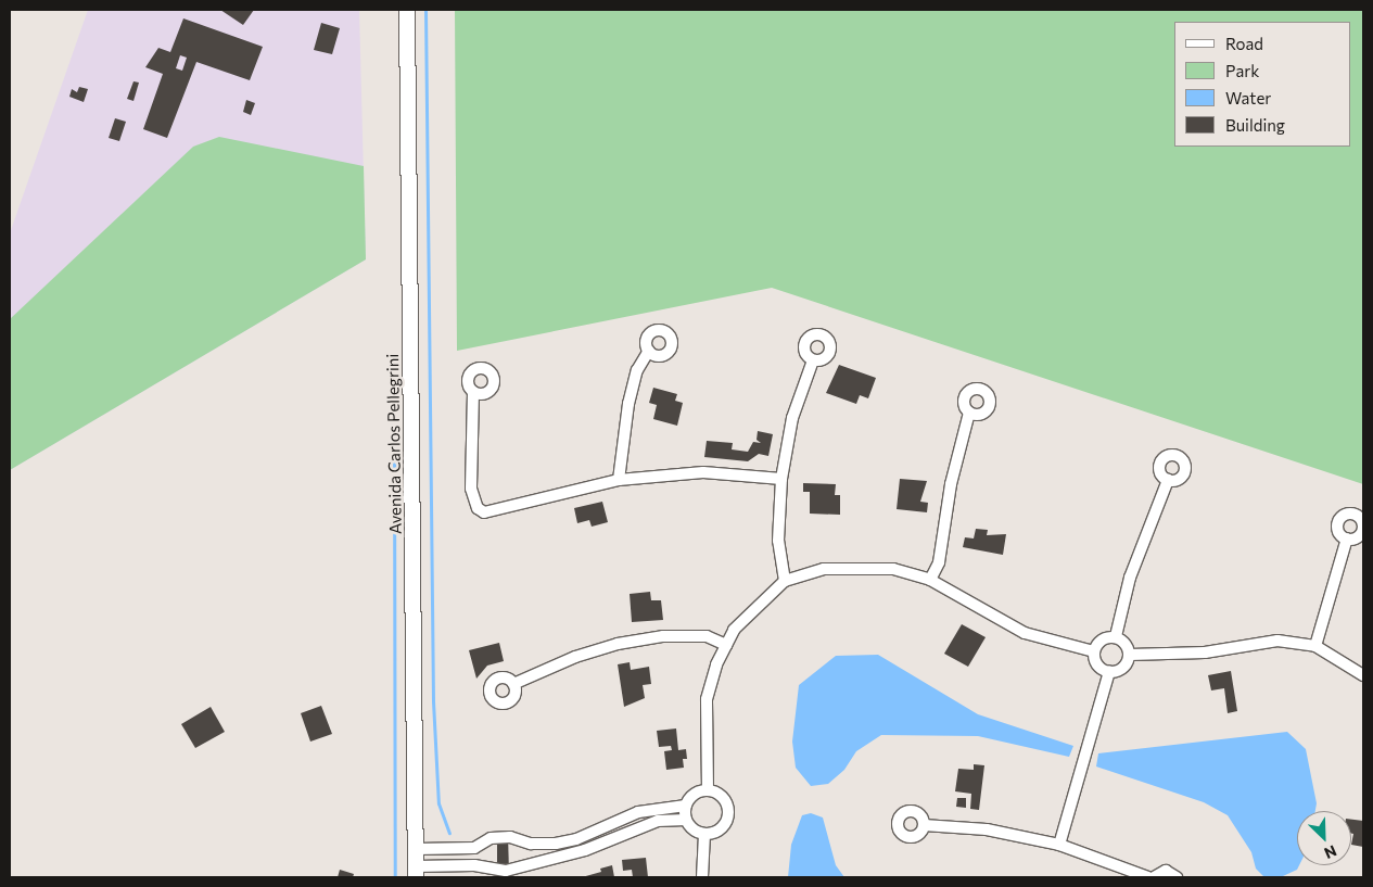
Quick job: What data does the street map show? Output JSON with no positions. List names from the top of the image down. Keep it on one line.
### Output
{"streets":{"main road":["Avenida Carlos Pellegrini"]},"legend":["Road","Park","Water","Building"],"north":"bottom right"}
